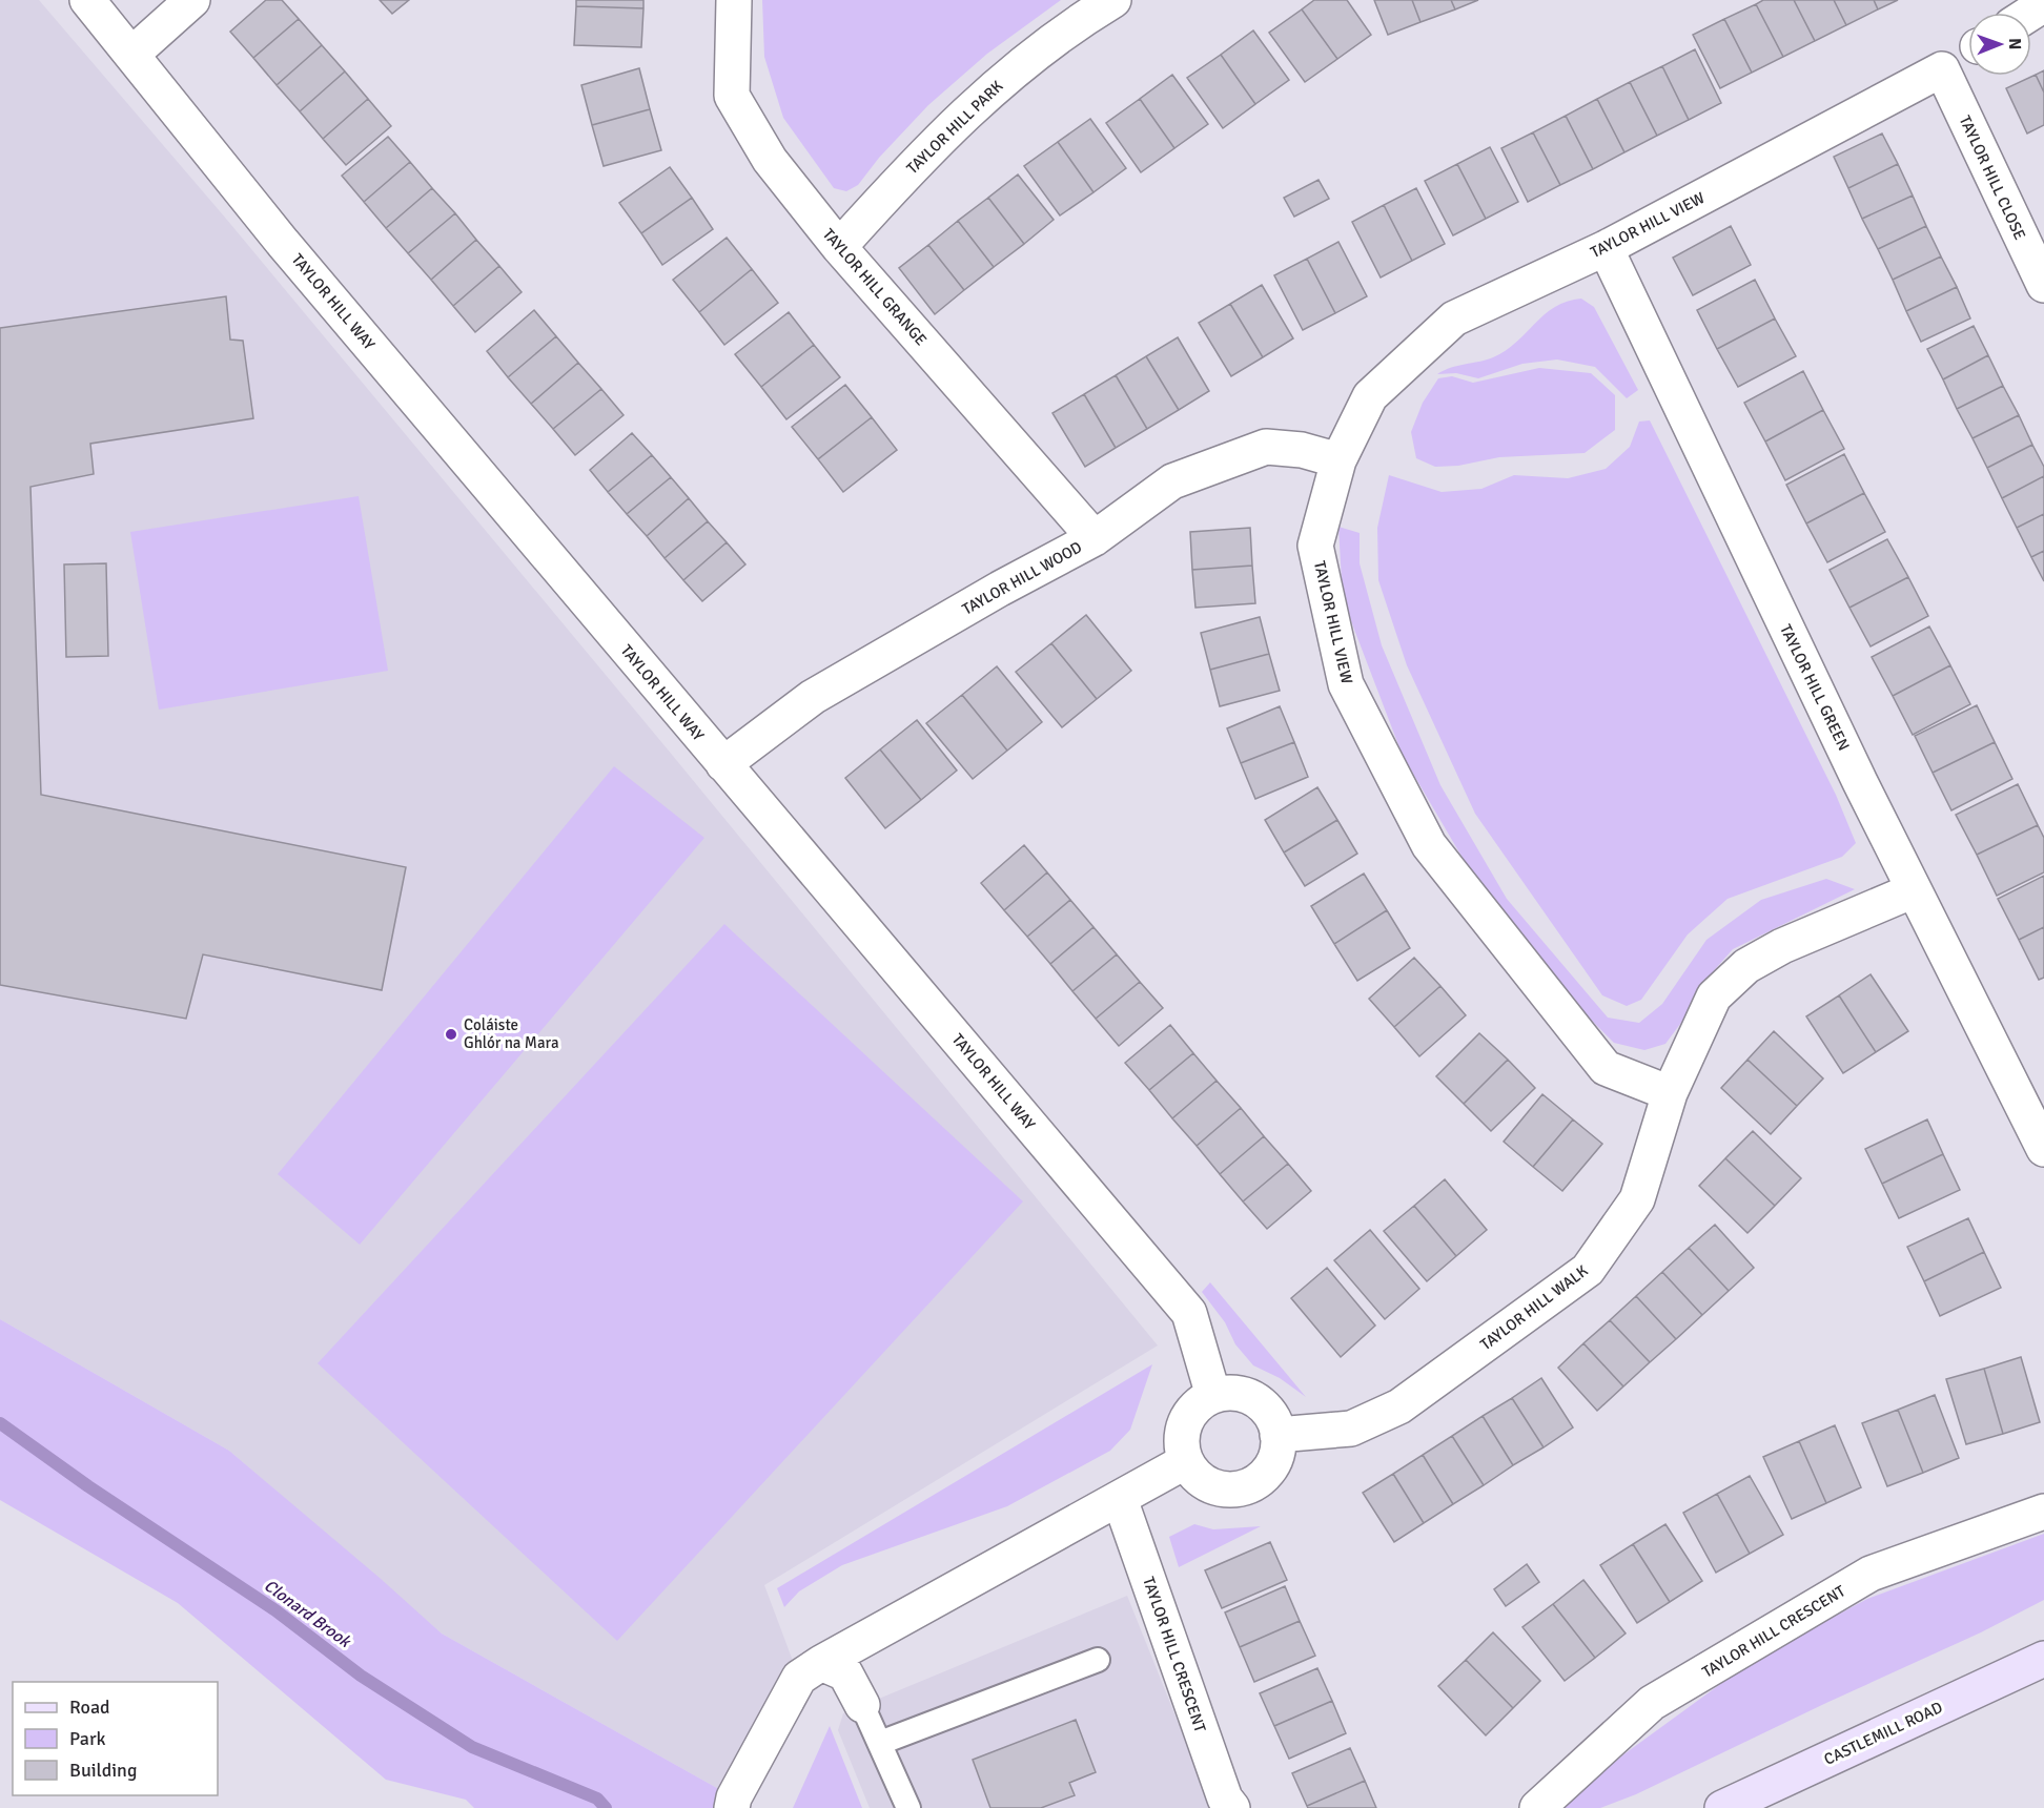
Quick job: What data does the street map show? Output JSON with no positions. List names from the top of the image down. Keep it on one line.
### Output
{"streets":{"street":["TAYLOR HILL PARK","TAYLOR HILL CLOSE","TAYLOR HILL VIEW","TAYLOR HILL GRANGE","TAYLOR HILL WAY","TAYLOR HILL WOOD","TAYLOR HILL GREEN","TAYLOR HILL WALK","TAYLOR HILL CRESCENT","CASTLEMILL ROAD"]},"crossings":[["TAYLOR HILL PARK","TAYLOR HILL GRANGE"],["TAYLOR HILL CLOSE","TAYLOR HILL VIEW"],["TAYLOR HILL VIEW","TAYLOR HILL WOOD"],["TAYLOR HILL VIEW","TAYLOR HILL GREEN"],["TAYLOR HILL VIEW","TAYLOR HILL WALK"],["TAYLOR HILL GRANGE","TAYLOR HILL WOOD"],["TAYLOR HILL WAY","TAYLOR HILL WOOD"],["TAYLOR HILL WAY","TAYLOR HILL WALK"],["TAYLOR HILL GREEN","TAYLOR HILL WALK"]],"water":["Clonard Brook"],"places":["Coláiste Ghlór na Mara"],"legend":["Road","Park","Building"],"north":"right"}
